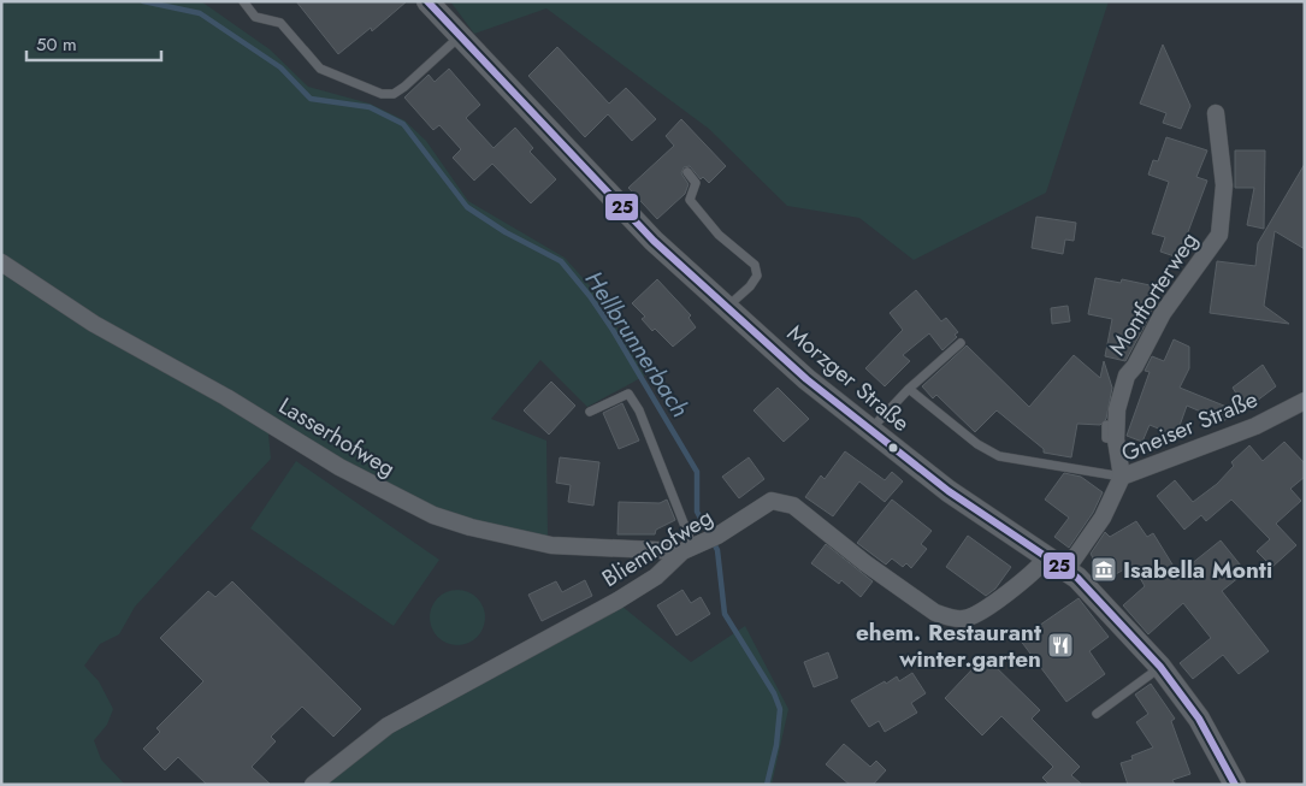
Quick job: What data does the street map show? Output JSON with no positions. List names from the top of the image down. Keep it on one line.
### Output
{"streets":{"street":["Montforterweg","Morzger Straße","Gneiser Straße","Lasserhofweg","Bliemhofweg"]},"crossings":[["Montforterweg","Gneiser Straße"],["Morzger Straße","Gneiser Straße"],["Morzger Straße","Bliemhofweg"],["Lasserhofweg","Bliemhofweg"]],"water":["Hellbrunnerbach"],"places":{"museum":["Isabella Monti"],"restaurant":["ehem. Restaurant winter.garten"]},"lines":["transit line 25"],"scale_bar":"50 m"}
